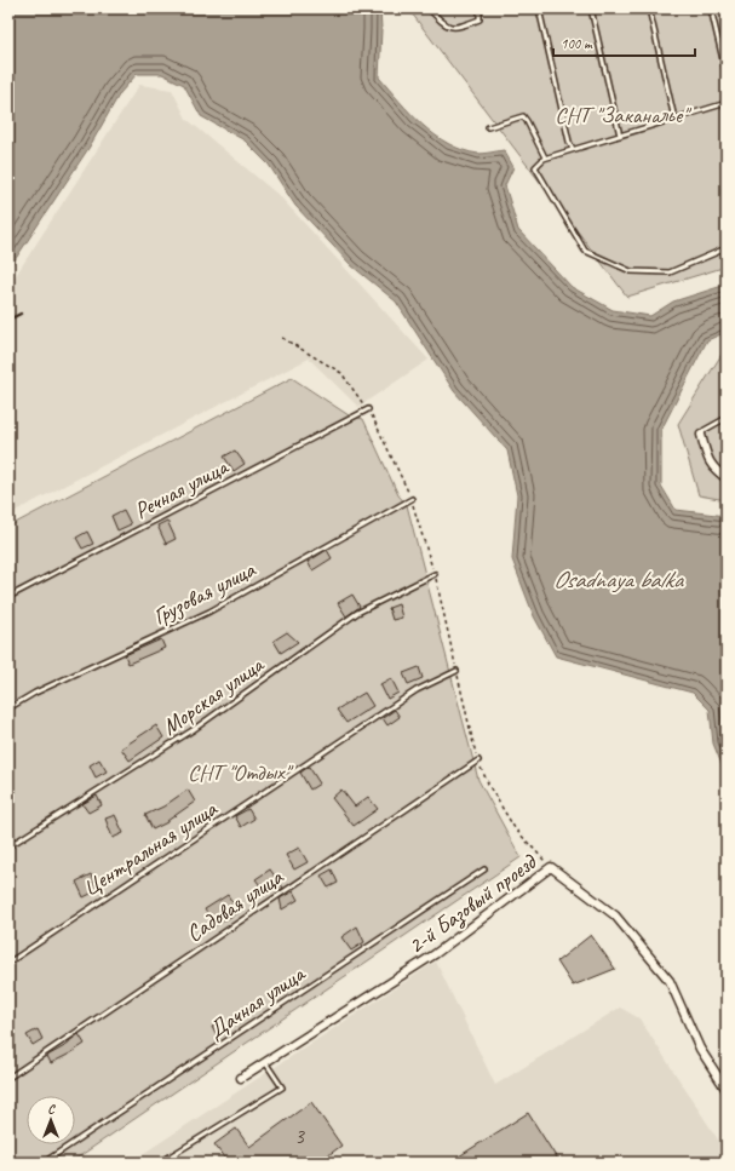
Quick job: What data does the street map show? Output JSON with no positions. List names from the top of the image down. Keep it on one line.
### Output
{"streets":{"street":["2-й Базовый проезд"],"lane":["Речная улица","Грузовая улица","Морская улица","Центральная улица","Садовая улица","Дачная улица"]},"water":["Osadnaya balka"],"parks":["СНТ \"Заканалье\"","СНТ \"Отдых\""],"house_numbers":["3"],"scale_bar":"100 m","north":"top"}
